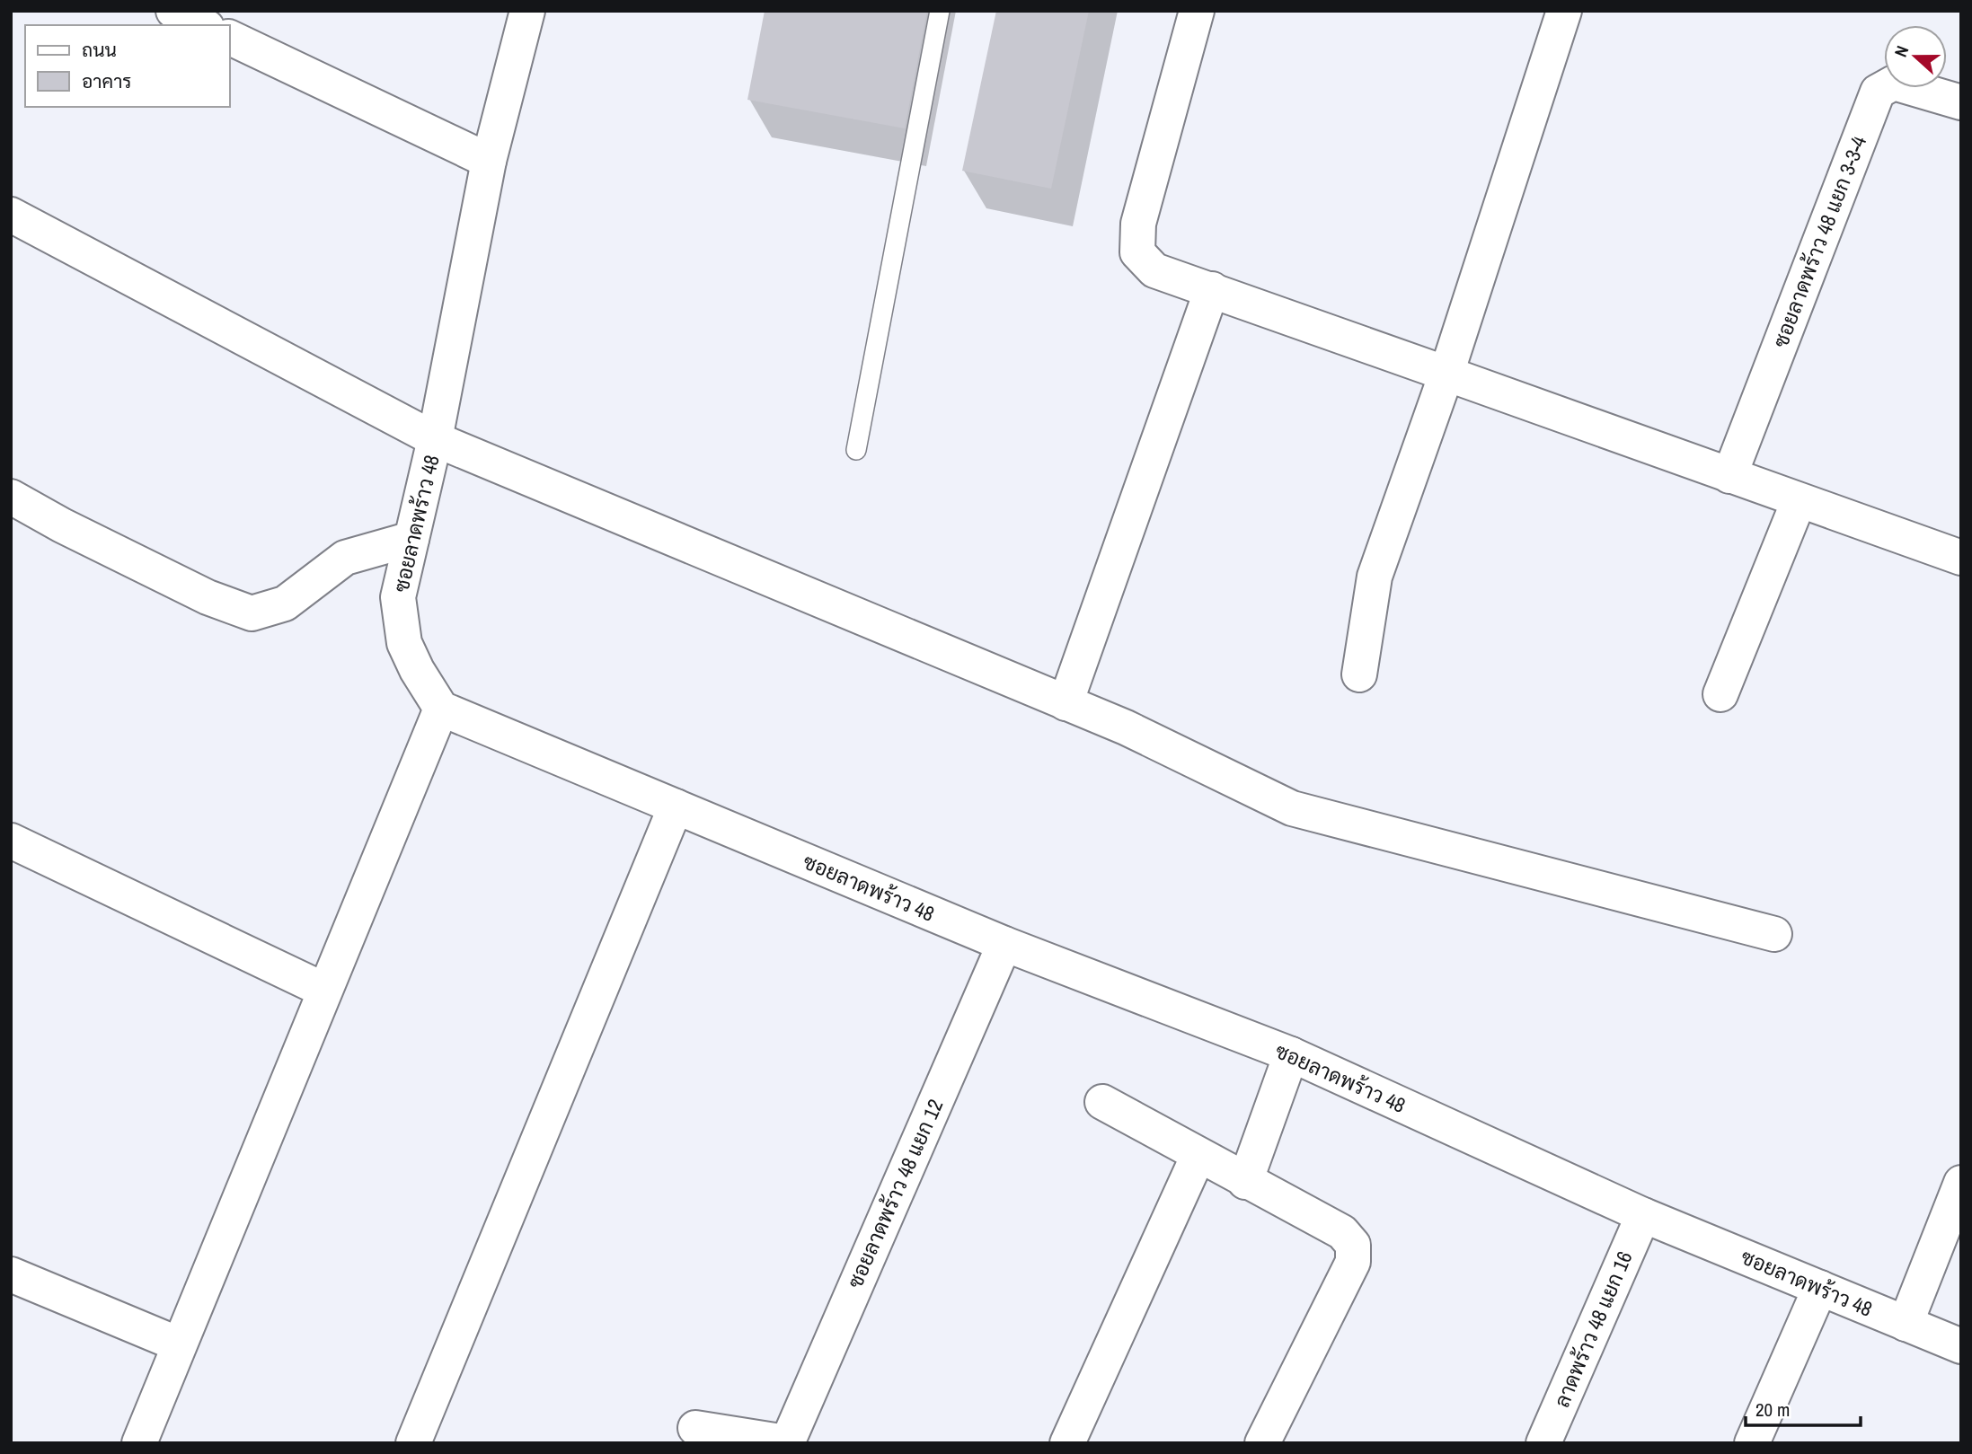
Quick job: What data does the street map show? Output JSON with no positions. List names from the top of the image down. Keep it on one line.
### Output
{"streets":{"street":["ซอยลาดพร้าว 48 แยก 3-3-4","ซอยลาดพร้าว 48","ซอยลาดพร้าว 48 แยก 12","ลาดพร้าว 48 แยก 16"]},"crossings":[["ซอยลาดพร้าว 48","ซอยลาดพร้าว 48 แยก 12"],["ซอยลาดพร้าว 48","ลาดพร้าว 48 แยก 16"]],"legend":["ถนน","อาคาร"],"scale_bar":"20 m","north":"left"}
